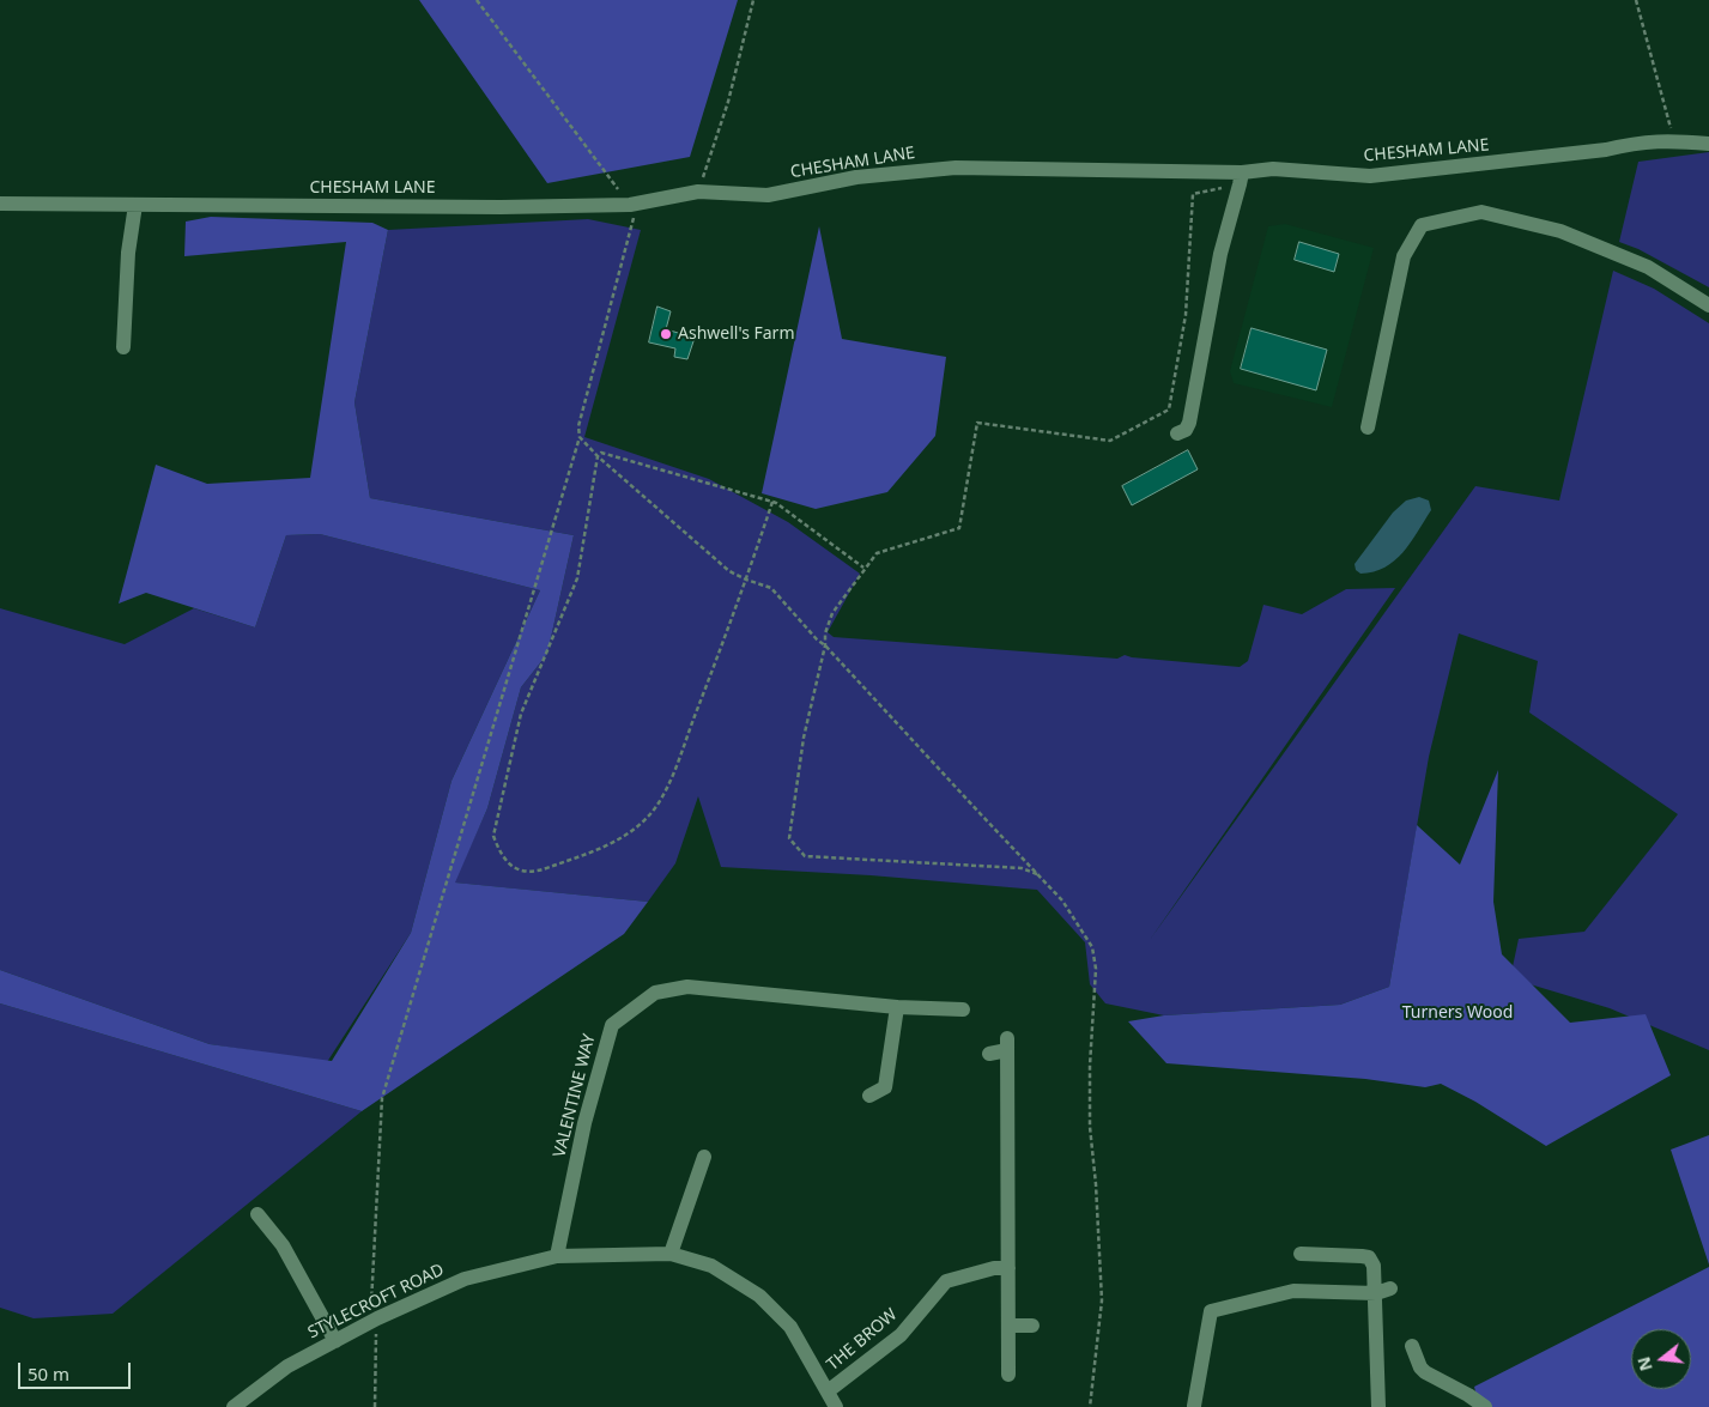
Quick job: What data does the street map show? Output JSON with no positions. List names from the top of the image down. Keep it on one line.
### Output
{"streets":{"street":["CHESHAM LANE","VALENTINE WAY","STYLECROFT ROAD","THE BROW"]},"crossings":[["VALENTINE WAY","STYLECROFT ROAD"],["STYLECROFT ROAD","THE BROW"]],"parks":["Turners Wood"],"places":["Ashwell's Farm"],"scale_bar":"50 m","north":"left"}
